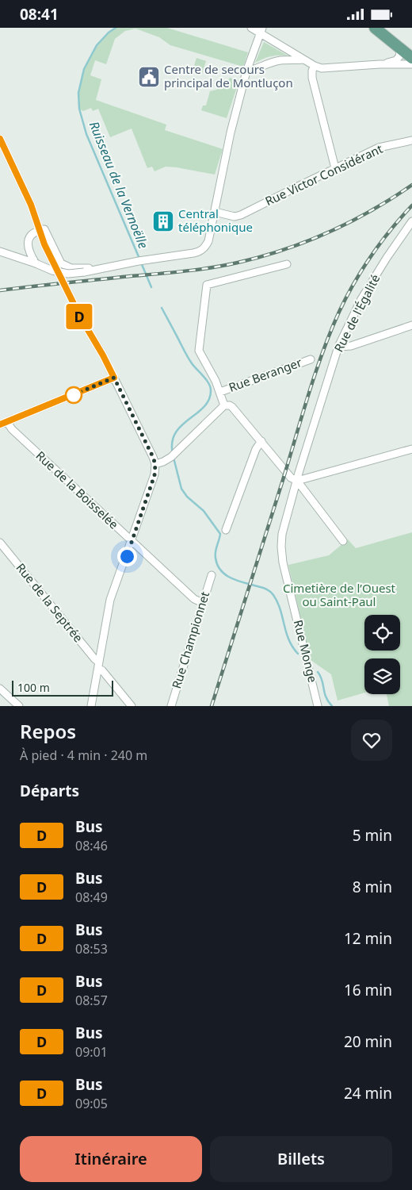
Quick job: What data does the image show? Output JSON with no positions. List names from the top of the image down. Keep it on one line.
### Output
{"streets":{"street":["Rue Victor Considérant","Rue de l'Égalité","Rue Beranger","Rue de la Boisselée","Rue de la Septrée","Rue Championnet","Rue Monge"]},"crossings":[["Rue de l'Égalité","Rue Monge"],["Rue de la Boisselée","Rue Championnet"]],"water":["Ruisseau de la Vernoëlle"],"parks":["Cimetière de l’Ouest ou Saint-Paul"],"places":{"public building":["Centre de secours principal de Montluçon"],"building":["Central téléphonique"]},"lines":["bus line D"],"scale_bar":"100 m","page":{"status":"08:41","on_map":"D","scale":"100 m","heading":[["Repos","À pied · 4 min · 240 m"],"Départs"],"list":[{"mark":"D","name":"Bus","note":"08:46","value":"5 min"},{"mark":"D","name":"Bus","note":"08:49","value":"8 min"},{"mark":"D","name":"Bus","note":"08:53","value":"12 min"},{"mark":"D","name":"Bus","note":"08:57","value":"16 min"},{"mark":"D","name":"Bus","note":"09:01","value":"20 min"},{"mark":"D","name":"Bus","note":"09:05","value":"24 min"}],"buttons":["Itinéraire","Billets"]}}
